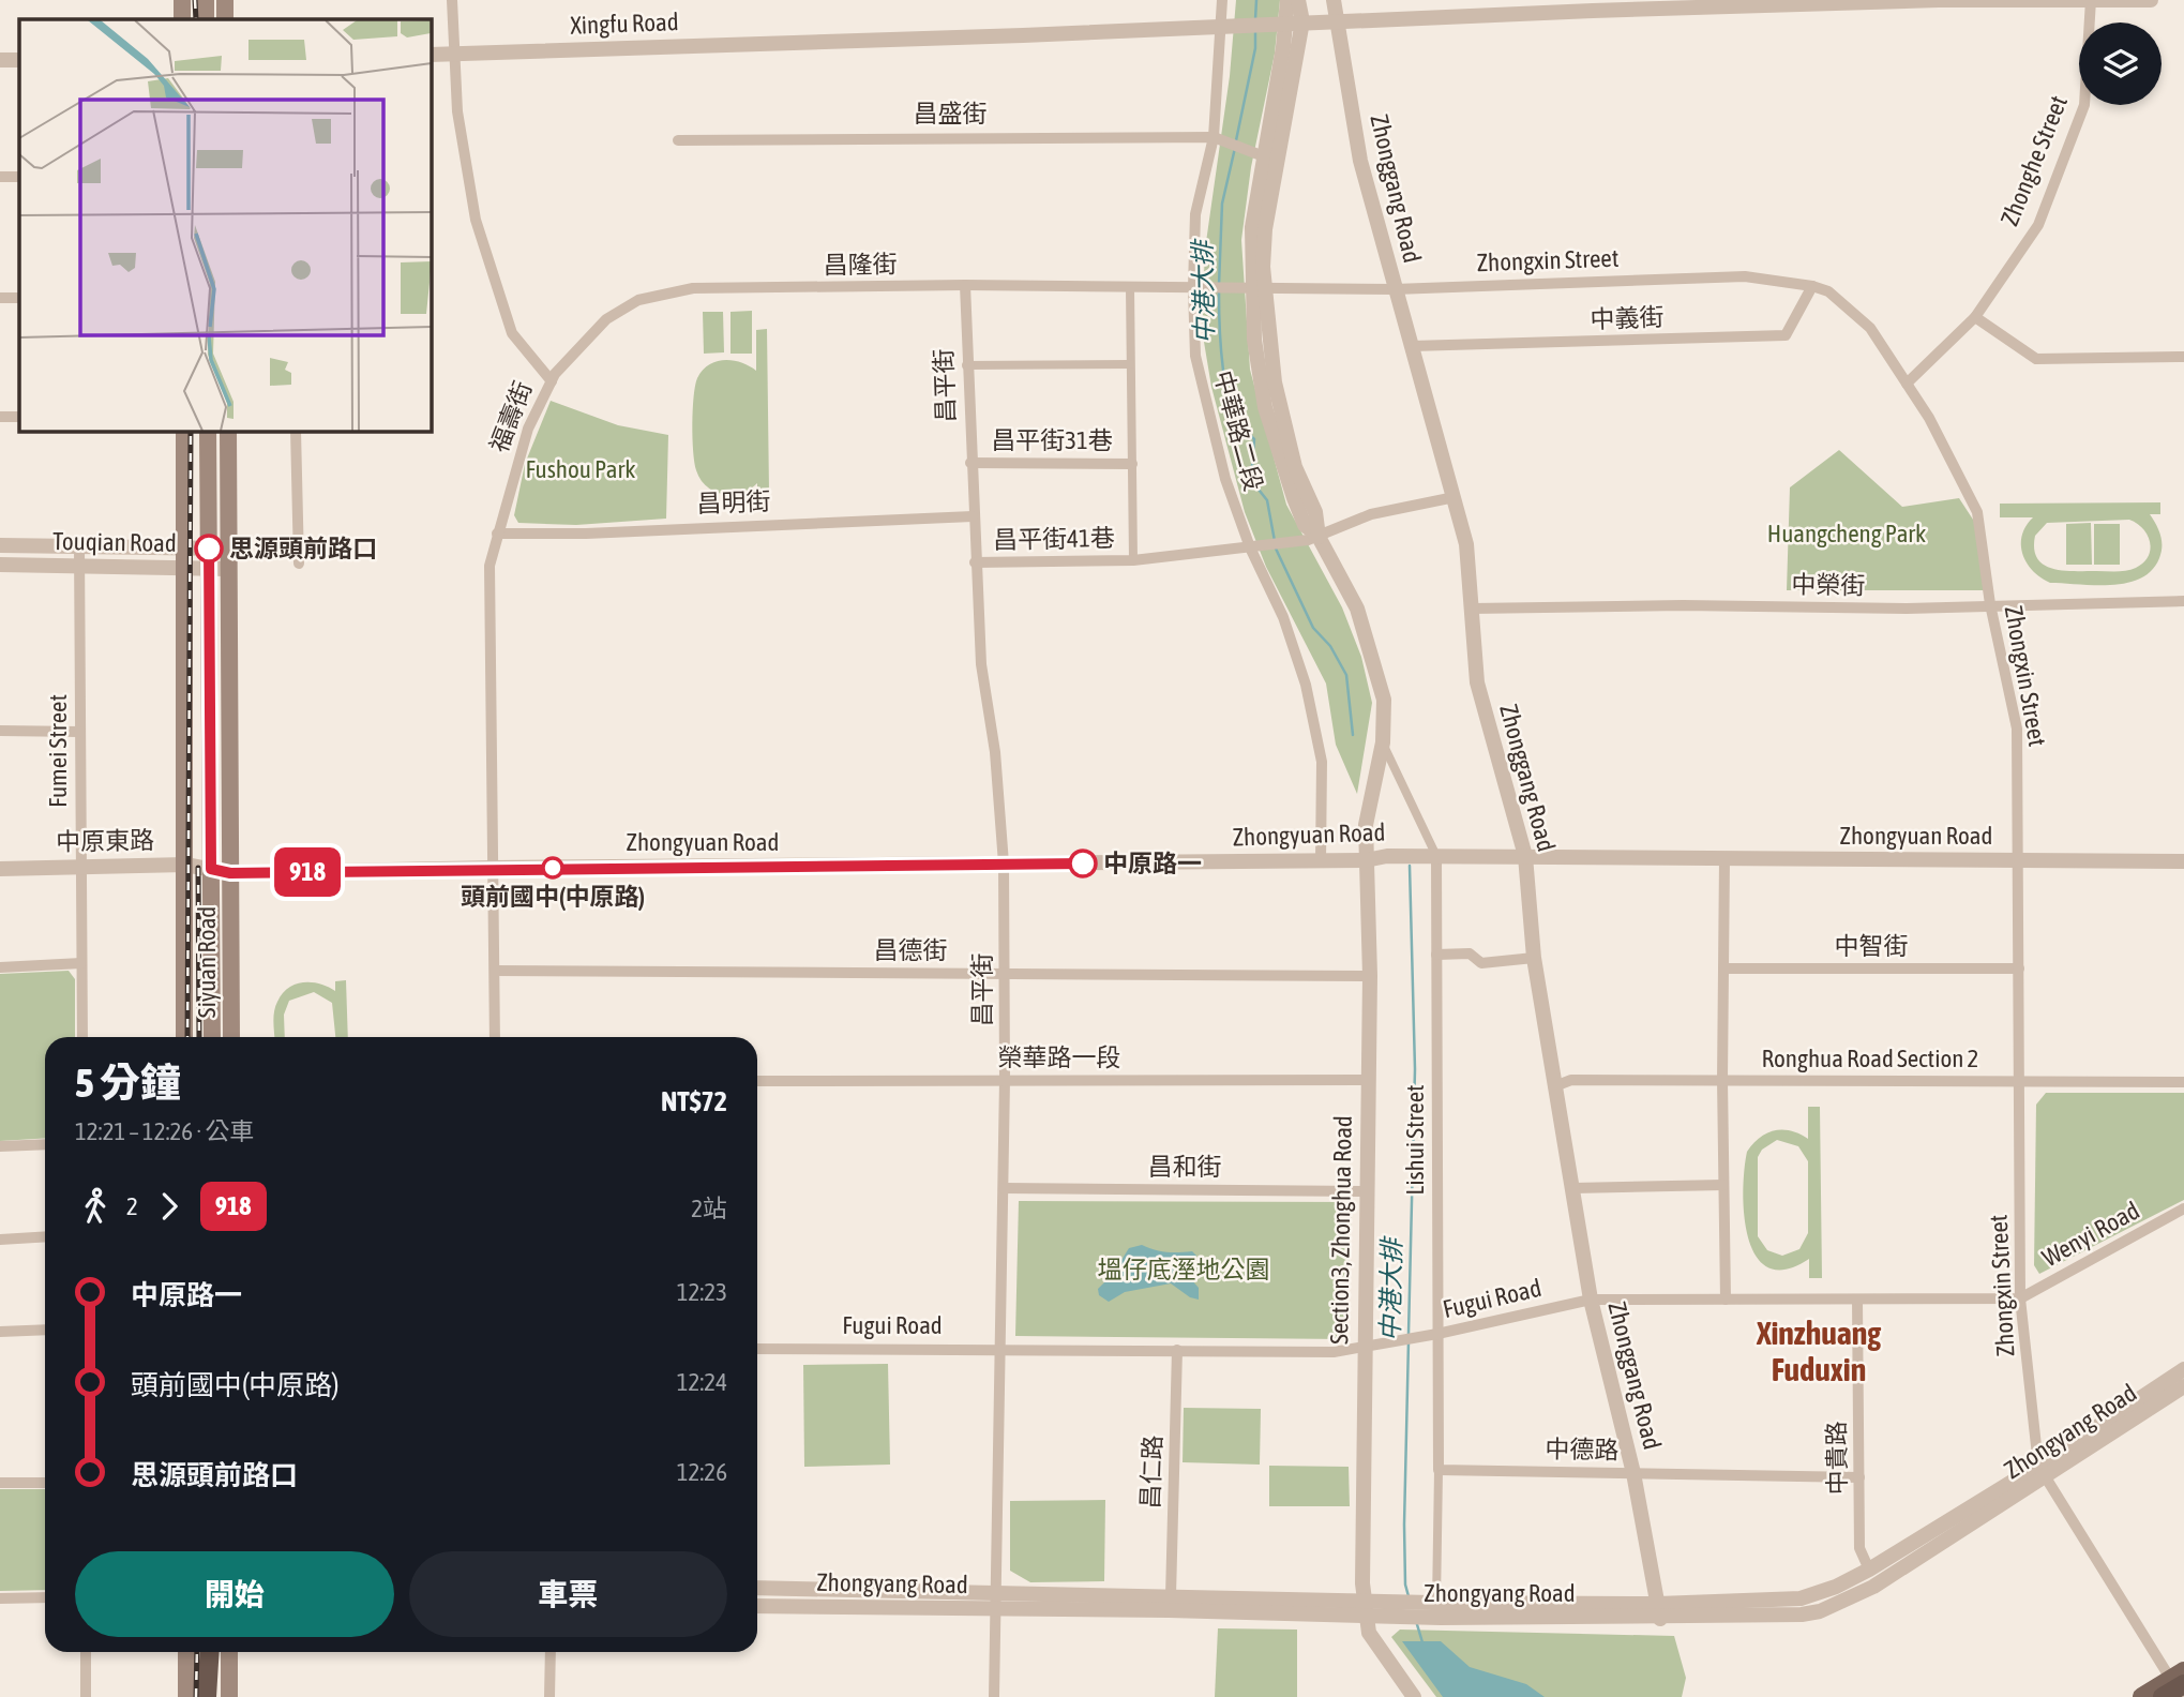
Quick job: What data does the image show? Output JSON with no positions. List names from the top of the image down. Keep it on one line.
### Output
{"streets":{"main road":["Siyuan Road"],"street":["Xingfu Road","昌盛街","Zhonghe Street","Zhonggang Road","Zhongxin Street","昌隆街","中義街","昌平街","福壽街","中華路二段","昌平街31巷","昌明街","昌平街41巷","Touqian Road","中榮街","Fumei Street","Zhongyuan Road","中原東路","中智街","昌德街","榮華路一段","Ronghua Road Section 2","Lishui Street","昌和街","Section3, Zhonghua Road","Wenyi Road","Fugui Road","Zhongyang Road","中德路","中貴路","昌仁路"]},"crossings":[["Xingfu Road","Zhonghe Street"],["Xingfu Road","Zhonggang Road"],["Xingfu Road","福壽街"],["Xingfu Road","中華路二段"],["Xingfu Road","Section3, Zhonghua Road"],["昌盛街","中華路二段"],["昌盛街","Section3, Zhonghua Road"],["Zhonghe Street","Zhongxin Street"],["Zhonggang Road","Zhongxin Street"],["Zhonggang Road","中義街"],["Zhonggang Road","昌平街41巷"],["Zhonggang Road","中榮街"],["Zhonggang Road","Zhongyuan Road"],["Zhonggang Road","Ronghua Road Section 2"],["Zhonggang Road","Fugui Road"],["Zhonggang Road","Zhongyang Road"],["Zhonggang Road","中德路"],["Zhongxin Street","昌隆街"],["Zhongxin Street","中義街"],["Zhongxin Street","中榮街"],["Zhongxin Street","Zhongyuan Road"],["Zhongxin Street","中智街"],["Zhongxin Street","Ronghua Road Section 2"],["Zhongxin Street","Section3, Zhonghua Road"],["Zhongxin Street","Wenyi Road"],["Zhongxin Street","Fugui Road"],["Zhongxin Street","Zhongyang Road"],["昌隆街","昌平街"],["昌隆街","福壽街"],["昌隆街","中華路二段"],["昌平街","昌平街31巷"],["昌平街","昌明街"],["昌平街","昌平街41巷"],["昌平街","Zhongyuan Road"],["昌平街","昌德街"],["昌平街","榮華路一段"],["昌平街","昌和街"],["昌平街","Fugui Road"],["昌平街","Zhongyang Road"],["福壽街","昌明街"],["福壽街","Zhongyuan Road"],["福壽街","昌德街"],["中華路二段","昌平街41巷"],["中華路二段","Zhongyuan Road"],["昌平街41巷","Section3, Zhonghua Road"],["Touqian Road","Fumei Street"],["Touqian Road","Siyuan Road"],["Fumei Street","中原東路"],["Zhongyuan Road","中原東路"],["Zhongyuan Road","Siyuan Road"],["Zhongyuan Road","Lishui Street"],["Zhongyuan Road","Section3, Zhonghua Road"],["中原東路","Siyuan Road"],["昌德街","Section3, Zhonghua Road"],["榮華路一段","Section3, Zhonghua Road"],["Lishui Street","Fugui Road"],["Lishui Street","Zhongyang Road"],["Lishui Street","中德路"],["昌和街","Section3, Zhonghua Road"],["Section3, Zhonghua Road","Fugui Road"],["Section3, Zhonghua Road","Zhongyang Road"],["Wenyi Road","Fugui Road"],["Fugui Road","中貴路"],["Fugui Road","昌仁路"],["Zhongyang Road","中貴路"],["Zhongyang Road","昌仁路"],["中德路","中貴路"]],"districts":["Xinzhuang Fuduxin"],"water":["中港大排"],"parks":["Fushou Park","Huangcheng Park","塭仔底溼地公園"],"places":["思源頭前路口","中原路一","頭前國中(中原路)"],"lines":["bus line 918"],"page":{"on_map":"918","heading":["5 分鐘","12:21 – 12:26 · 公車","NT$72"],"legs":["2","918","2站"],"list":[{"name":"中原路一","value":"12:23"},{"name":"頭前國中(中原路)","value":"12:24"},{"name":"思源頭前路口","value":"12:26"}],"buttons":["開始","車票"]}}
